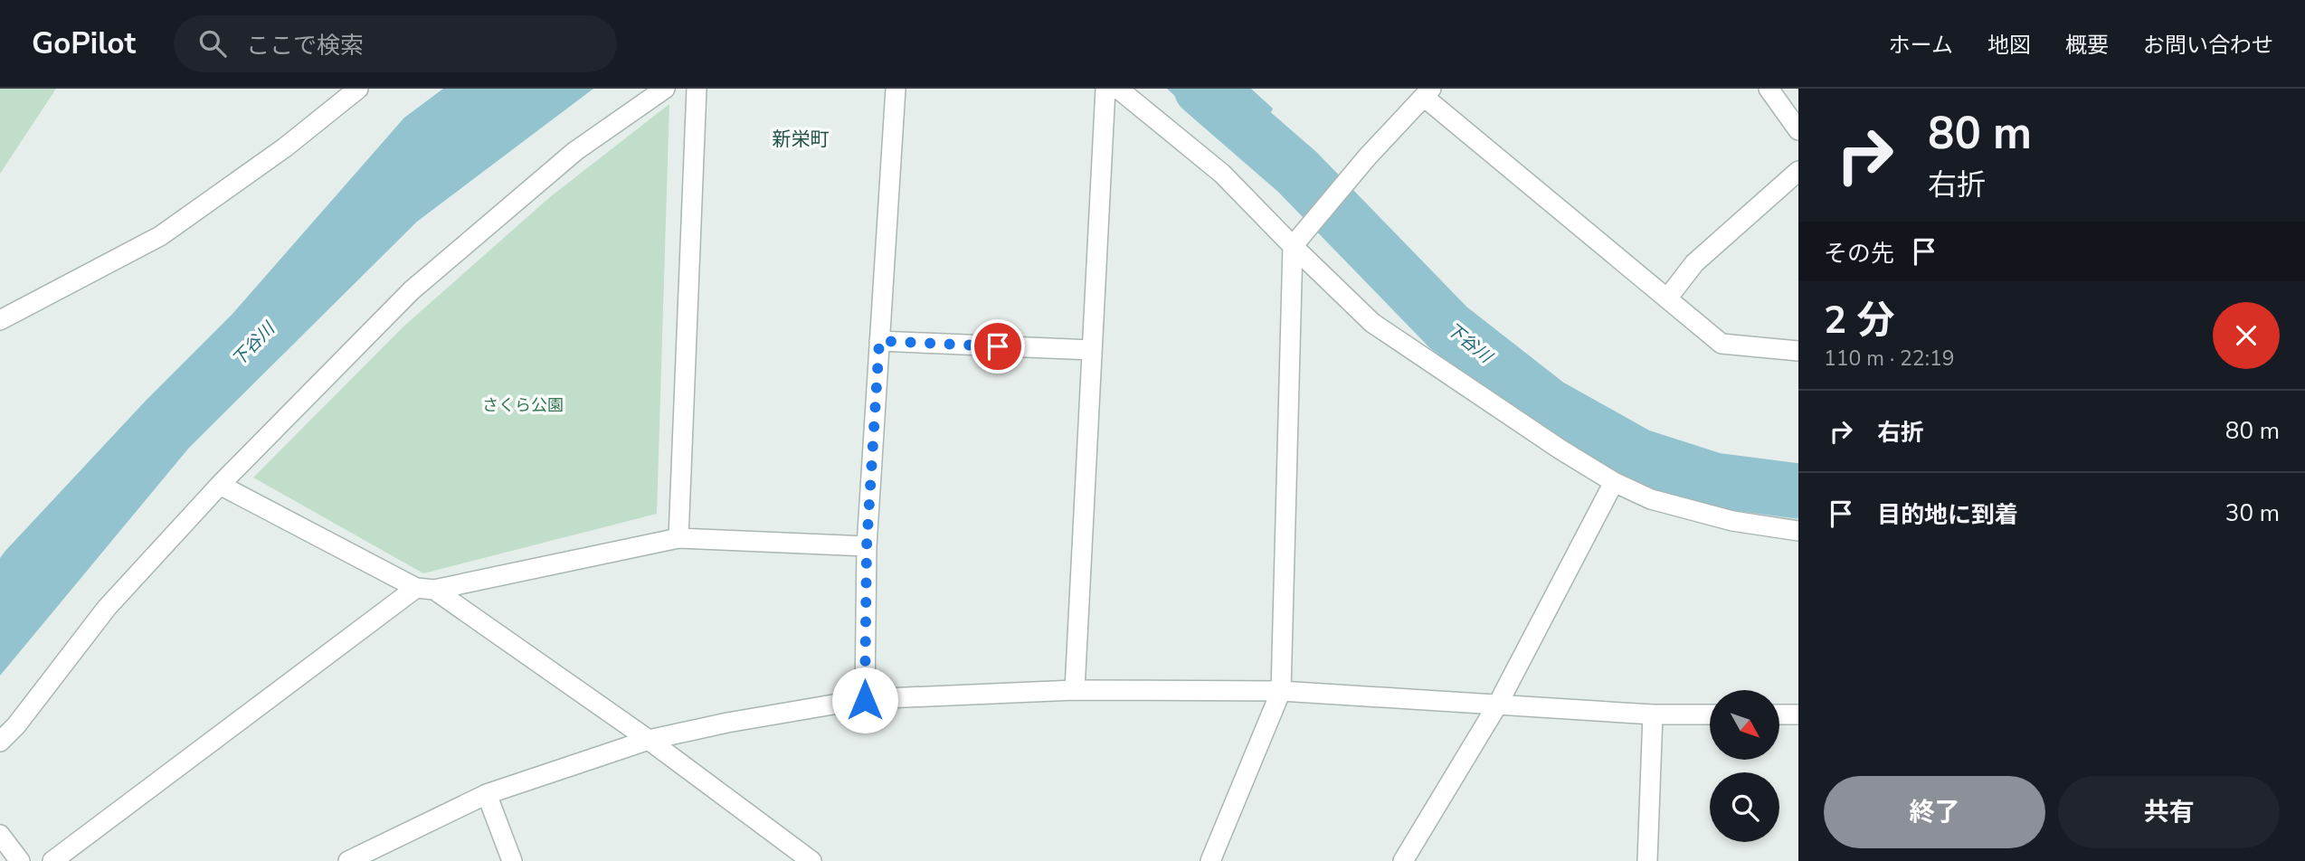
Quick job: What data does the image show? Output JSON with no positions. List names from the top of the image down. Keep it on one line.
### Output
{"districts":["新栄町"],"water":["下谷川"],"parks":["さくら公園"],"north":"bottom right","page":{"header":"GoPilot","search":"ここで検索","nav":["ホーム","地図","概要","お問い合わせ"],"turn":["80 m","右折"],"then":"その先","heading":["2 分","110 m · 22:19"],"list":[{"name":"右折","value":"80 m"},{"name":"目的地に到着","value":"30 m"}],"buttons":["終了","共有"]}}
